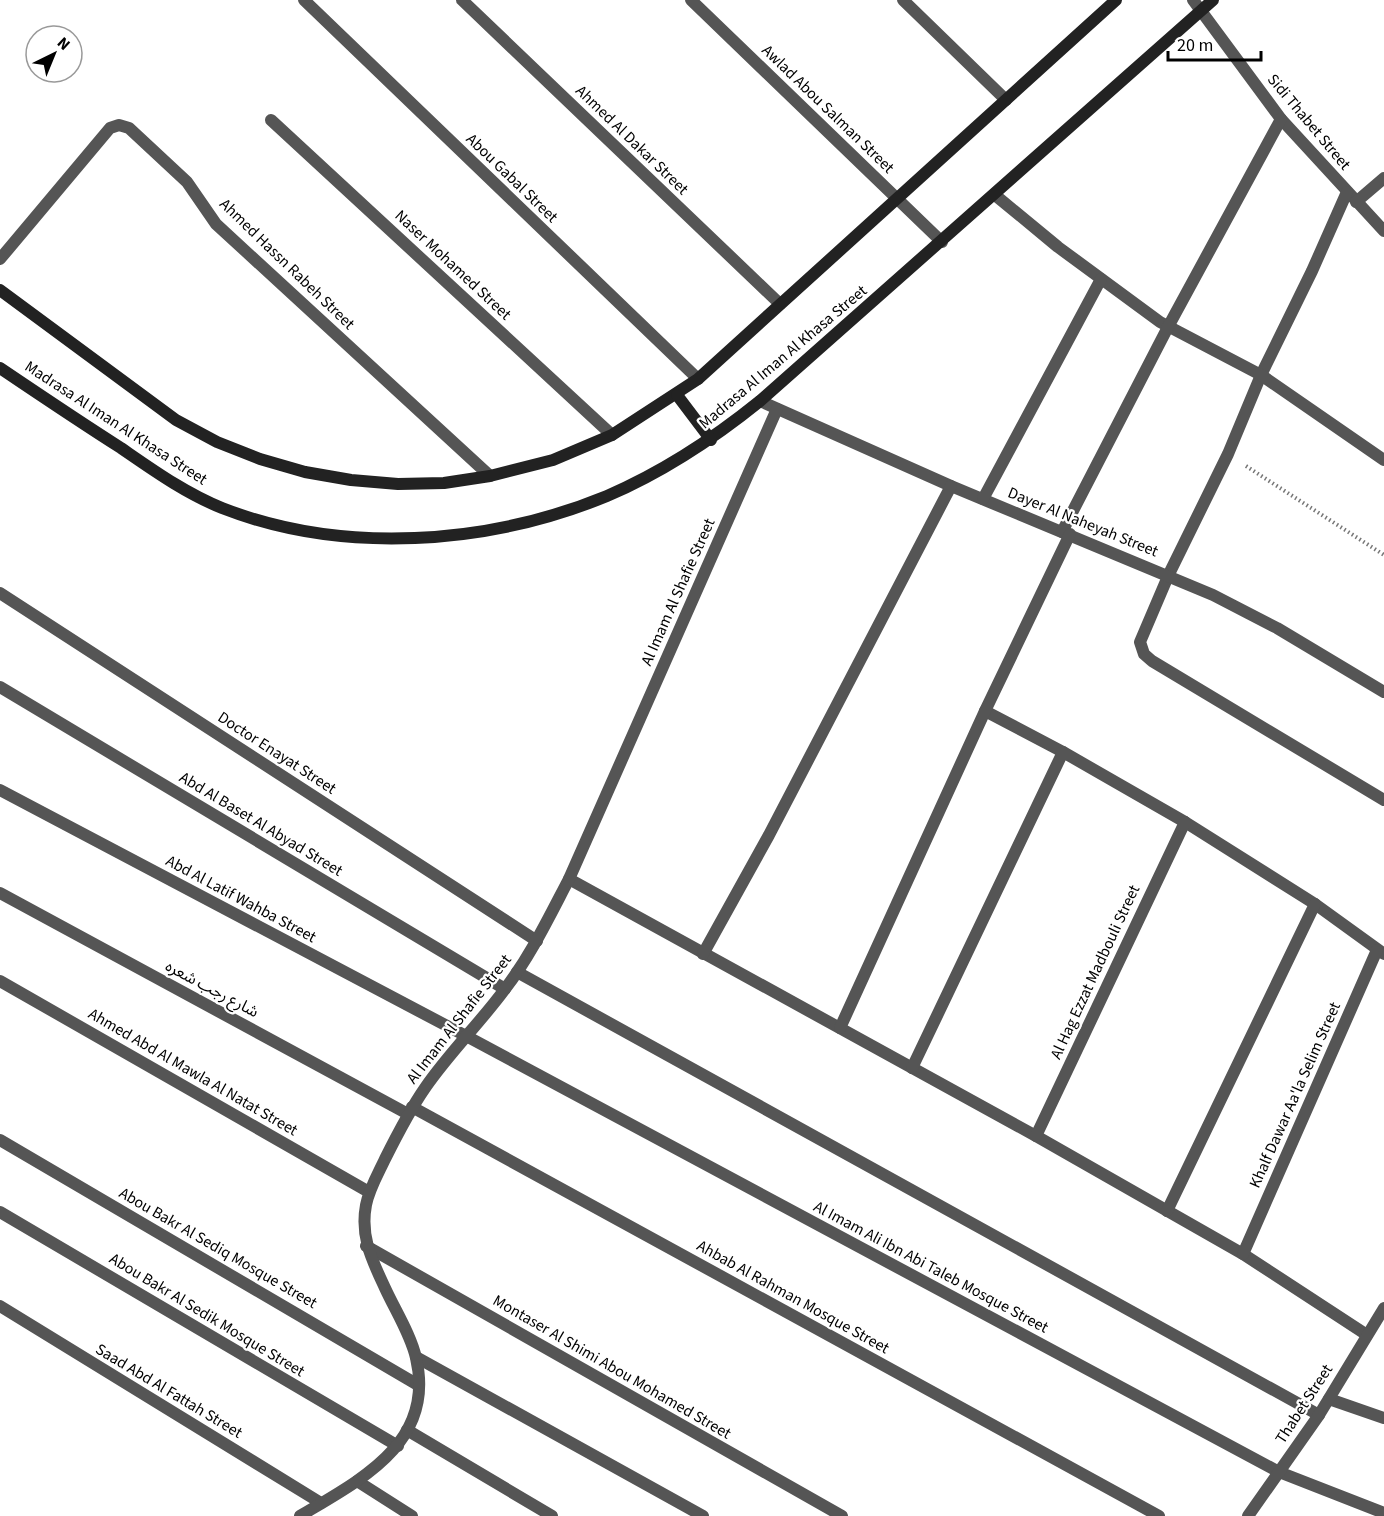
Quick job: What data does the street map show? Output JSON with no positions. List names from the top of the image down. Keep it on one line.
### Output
{"streets":{"street":["Awlad Abou Salman Street","Sidi Thabet Street","Ahmed Al Dakar Street","Abou Gabal Street","Ahmed Hassn Rabeh Street","Naser Mohamed Street","Madrasa Al Iman Al Khasa Street","Dayer Al Naheyah Street","Al Imam Al Shafie Street","Doctor Enayat Street","Abd Al Baset Al Abyad Street","Abd Al Latif Wahba Street","Al Hag Ezzat Madbouli Street","شارع رجب شعره","Ahmed Abd Al Mawla Al Natat Street","Khalf Dawar Aa'la Selim Street","Abou Bakr Al Sediq Mosque Street","Al Imam Ali Ibn Abi Taleb Mosque Street","Ahbab Al Rahman Mosque Street","Abou Bakr Al Sedik Mosque Street","Montaser Al Shimi Abou Mohamed Street","Saad Abd Al Fattah Street","Thabet Street"]},"crossings":[["Awlad Abou Salman Street","Madrasa Al Iman Al Khasa Street"],["Sidi Thabet Street","Madrasa Al Iman Al Khasa Street"],["Madrasa Al Iman Al Khasa Street","Dayer Al Naheyah Street"],["Dayer Al Naheyah Street","Al Imam Al Shafie Street"],["Al Imam Al Shafie Street","Doctor Enayat Street"],["Al Imam Al Shafie Street","Abd Al Baset Al Abyad Street"],["Al Imam Al Shafie Street","Abd Al Latif Wahba Street"],["Al Imam Al Shafie Street","شارع رجب شعره"],["Al Imam Al Shafie Street","Ahmed Abd Al Mawla Al Natat Street"],["Al Imam Al Shafie Street","Abou Bakr Al Sediq Mosque Street"],["Al Imam Al Shafie Street","Al Imam Ali Ibn Abi Taleb Mosque Street"],["Al Imam Al Shafie Street","Ahbab Al Rahman Mosque Street"],["Al Imam Al Shafie Street","Abou Bakr Al Sedik Mosque Street"],["Al Imam Al Shafie Street","Montaser Al Shimi Abou Mohamed Street"],["Al Imam Al Shafie Street","Saad Abd Al Fattah Street"],["Abd Al Latif Wahba Street","Al Imam Ali Ibn Abi Taleb Mosque Street"],["شارع رجب شعره","Ahbab Al Rahman Mosque Street"],["Al Imam Ali Ibn Abi Taleb Mosque Street","Thabet Street"]],"scale_bar":"20 m","north":"top right"}
